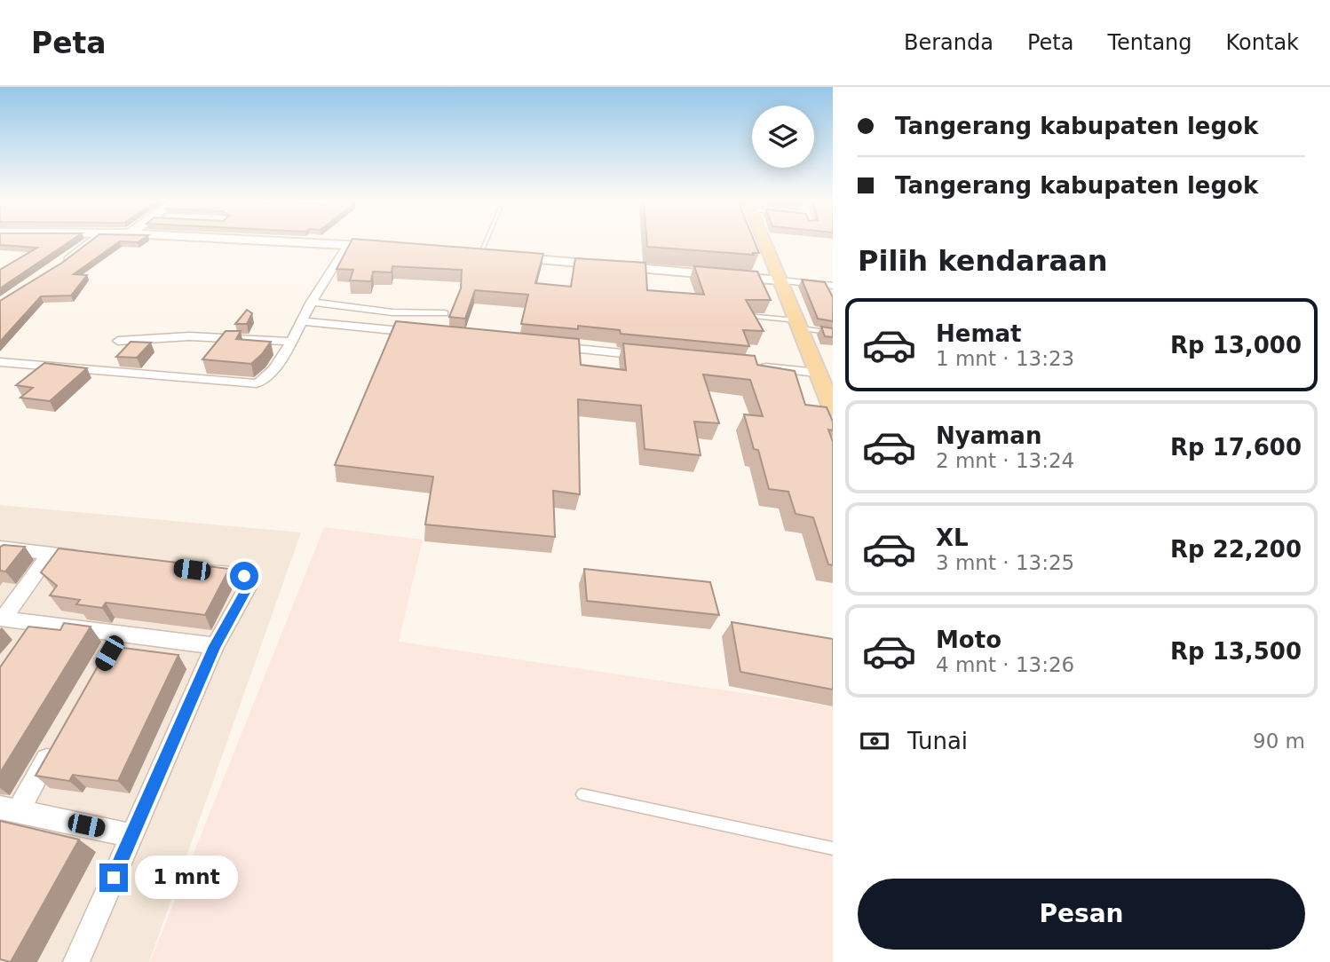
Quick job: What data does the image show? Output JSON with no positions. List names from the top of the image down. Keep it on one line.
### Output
{"page":{"header":"Peta","nav":["Beranda","Peta","Tentang","Kontak"],"banner":["Tangerang kabupaten legok","Tangerang kabupaten legok"],"heading":"Pilih kendaraan","list":[{"name":"Hemat","note":"1 mnt · 13:23","value":"Rp 13,000"},{"name":"Nyaman","note":"2 mnt · 13:24","value":"Rp 17,600"},{"name":"XL","note":"3 mnt · 13:25","value":"Rp 22,200"},{"name":"Moto","note":"4 mnt · 13:26","value":"Rp 13,500"}],"pay":["Tunai","90 m"],"bubble":"1 mnt","buttons":"Pesan"}}
